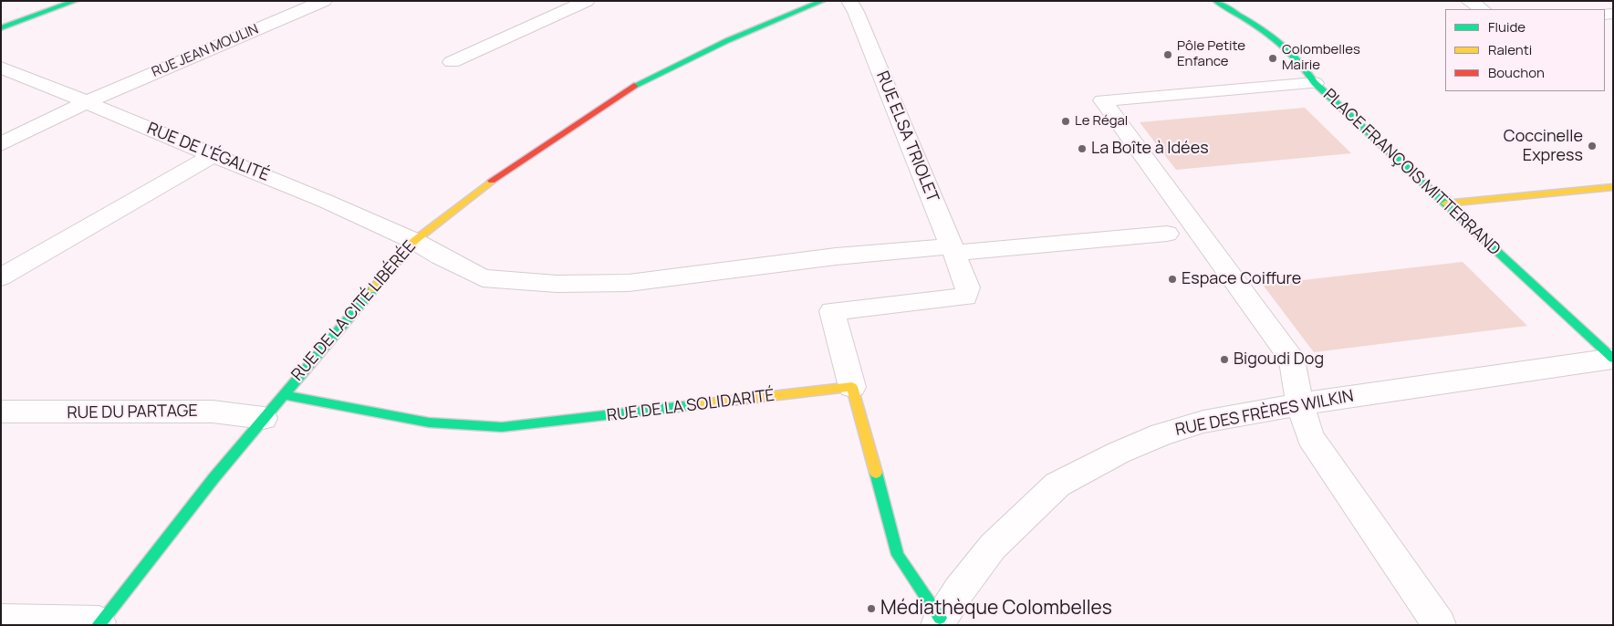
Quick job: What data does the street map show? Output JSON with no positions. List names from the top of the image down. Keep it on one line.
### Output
{"streets":{"street":["RUE JEAN MOULIN","RUE ELSA TRIOLET","RUE DE L'ÉGALITÉ","PLACE FRANÇOIS MITTERRAND","RUE DE LA CITÉ LIBÉRÉE","RUE DE LA SOLIDARITÉ","RUE DU PARTAGE","RUE DES FRÈRES WILKIN"]},"crossings":[["RUE JEAN MOULIN","RUE DE L'ÉGALITÉ"],["RUE ELSA TRIOLET","RUE DE L'ÉGALITÉ"],["RUE DE L'ÉGALITÉ","RUE DE LA CITÉ LIBÉRÉE"],["PLACE FRANÇOIS MITTERRAND","RUE DES FRÈRES WILKIN"],["RUE DE LA CITÉ LIBÉRÉE","RUE DE LA SOLIDARITÉ"],["RUE DE LA CITÉ LIBÉRÉE","RUE DU PARTAGE"]],"places":["Pôle Petite Enfance","Colombelles Mairie","Le Régal","Coccinelle Express","La Boîte à Idées","Espace Coiffure","Bigoudi Dog","Médiathèque Colombelles"],"legend":["Fluide","Ralenti","Bouchon"]}
